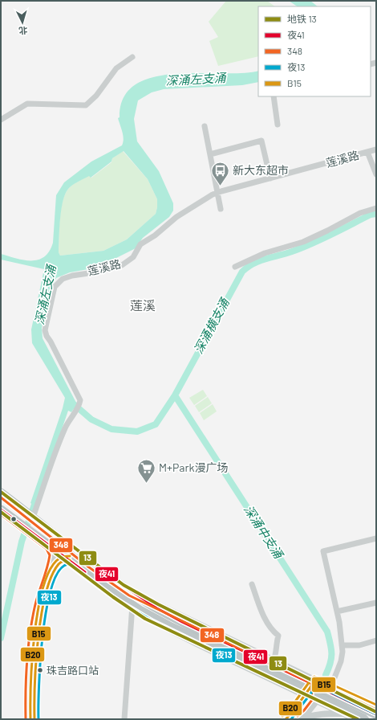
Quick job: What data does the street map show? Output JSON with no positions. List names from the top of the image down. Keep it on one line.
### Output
{"streets":{"street":["莲溪路"]},"districts":["莲溪"],"water":["深涌左支涌","深涌横支涌","深涌中支涌"],"places":{"bus stop":["新大东超市"],"supermarket":["M+Park漫广场"],"other":["珠吉路口站"]},"lines":["metro line 13","transit line 夜41","transit line 348","transit line B20","transit line B15","transit line 夜13"],"legend":["地铁 13","夜41","348","夜13","B15"],"north":"bottom"}
